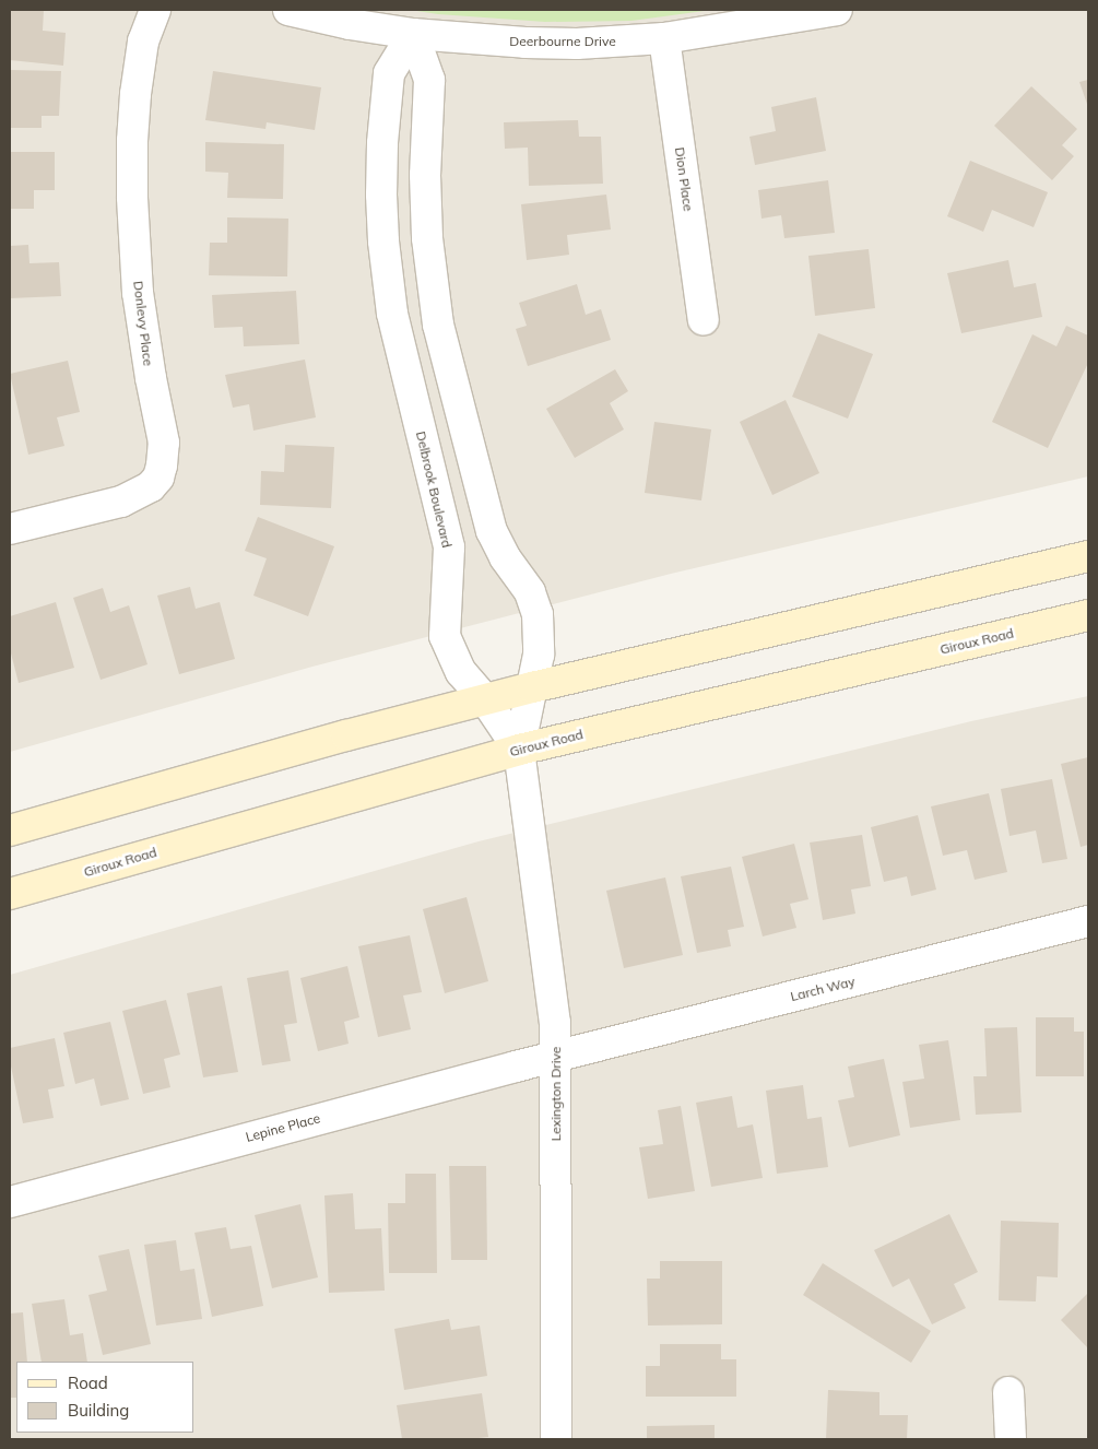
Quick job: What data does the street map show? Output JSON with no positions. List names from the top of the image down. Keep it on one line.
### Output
{"streets":{"main road":["Giroux Road"],"street":["Deerbourne Drive","Dion Place","Donlevy Place","Delbrook Boulevard","Larch Way","Lexington Drive","Lepine Place"]},"crossings":[["Deerbourne Drive","Dion Place"],["Deerbourne Drive","Delbrook Boulevard"],["Delbrook Boulevard","Giroux Road"],["Delbrook Boulevard","Lexington Drive"],["Giroux Road","Lexington Drive"],["Larch Way","Lexington Drive"],["Larch Way","Lepine Place"],["Lexington Drive","Lepine Place"]],"legend":["Road","Building"]}
